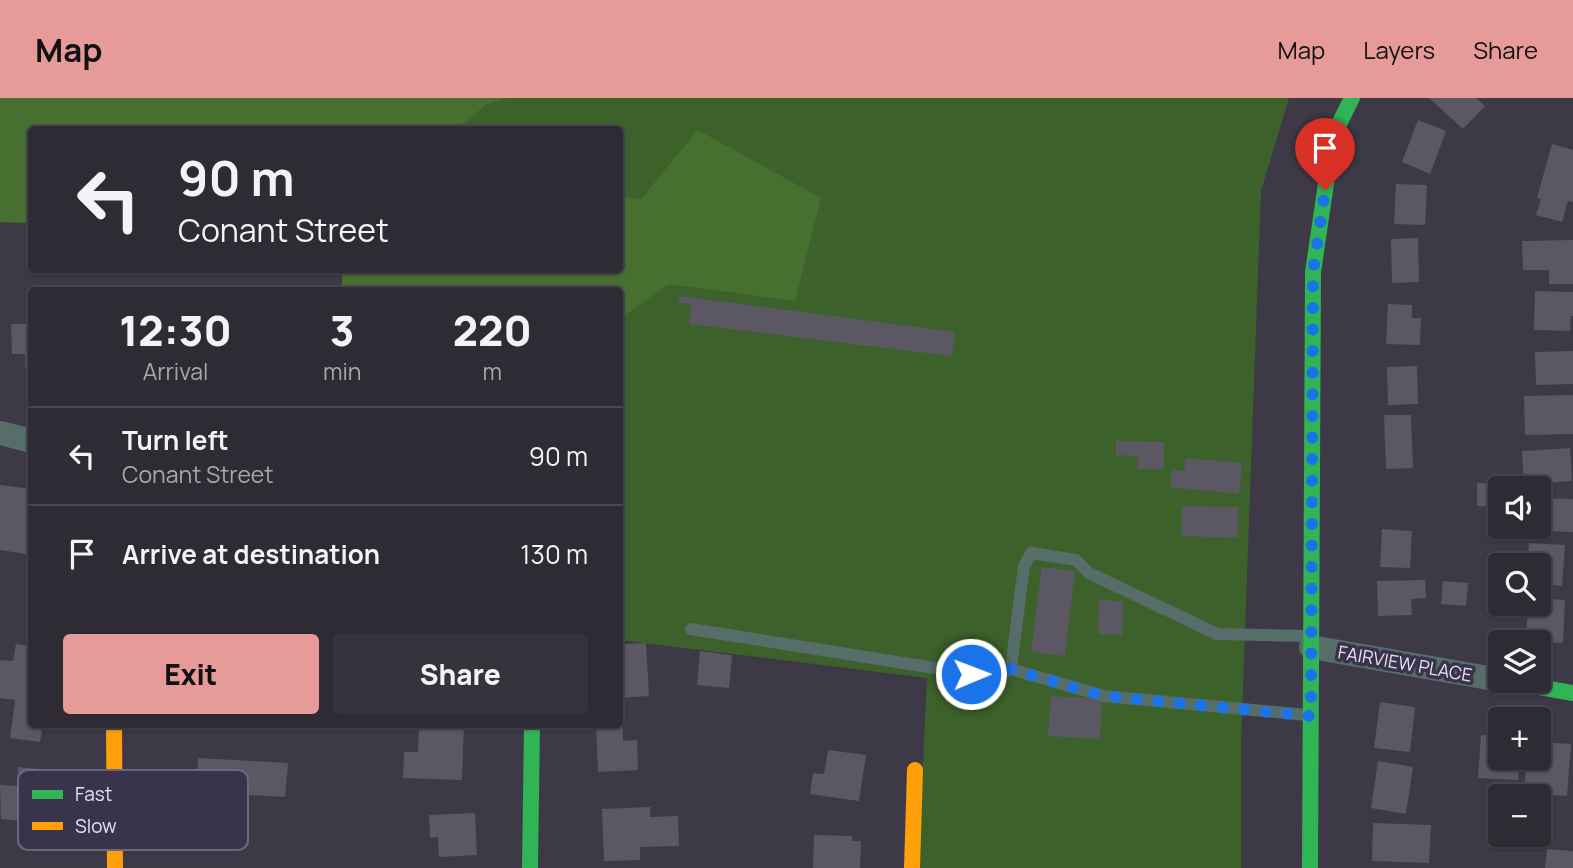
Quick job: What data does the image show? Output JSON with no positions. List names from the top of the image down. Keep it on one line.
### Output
{"streets":{"street":["FAIRVIEW PLACE"]},"legend":["Fast","Slow"],"page":{"header":"Map","nav":["Map","Layers","Share"],"turn":["90 m","Conant Street"],"eta":["12:30","Arrival","3","min","220","m"],"list":[{"name":"Turn left","note":"Conant Street","value":"90 m"},{"name":"Arrive at destination","value":"130 m"}],"map_buttons":["+","−"],"buttons":["Exit","Share"]}}
